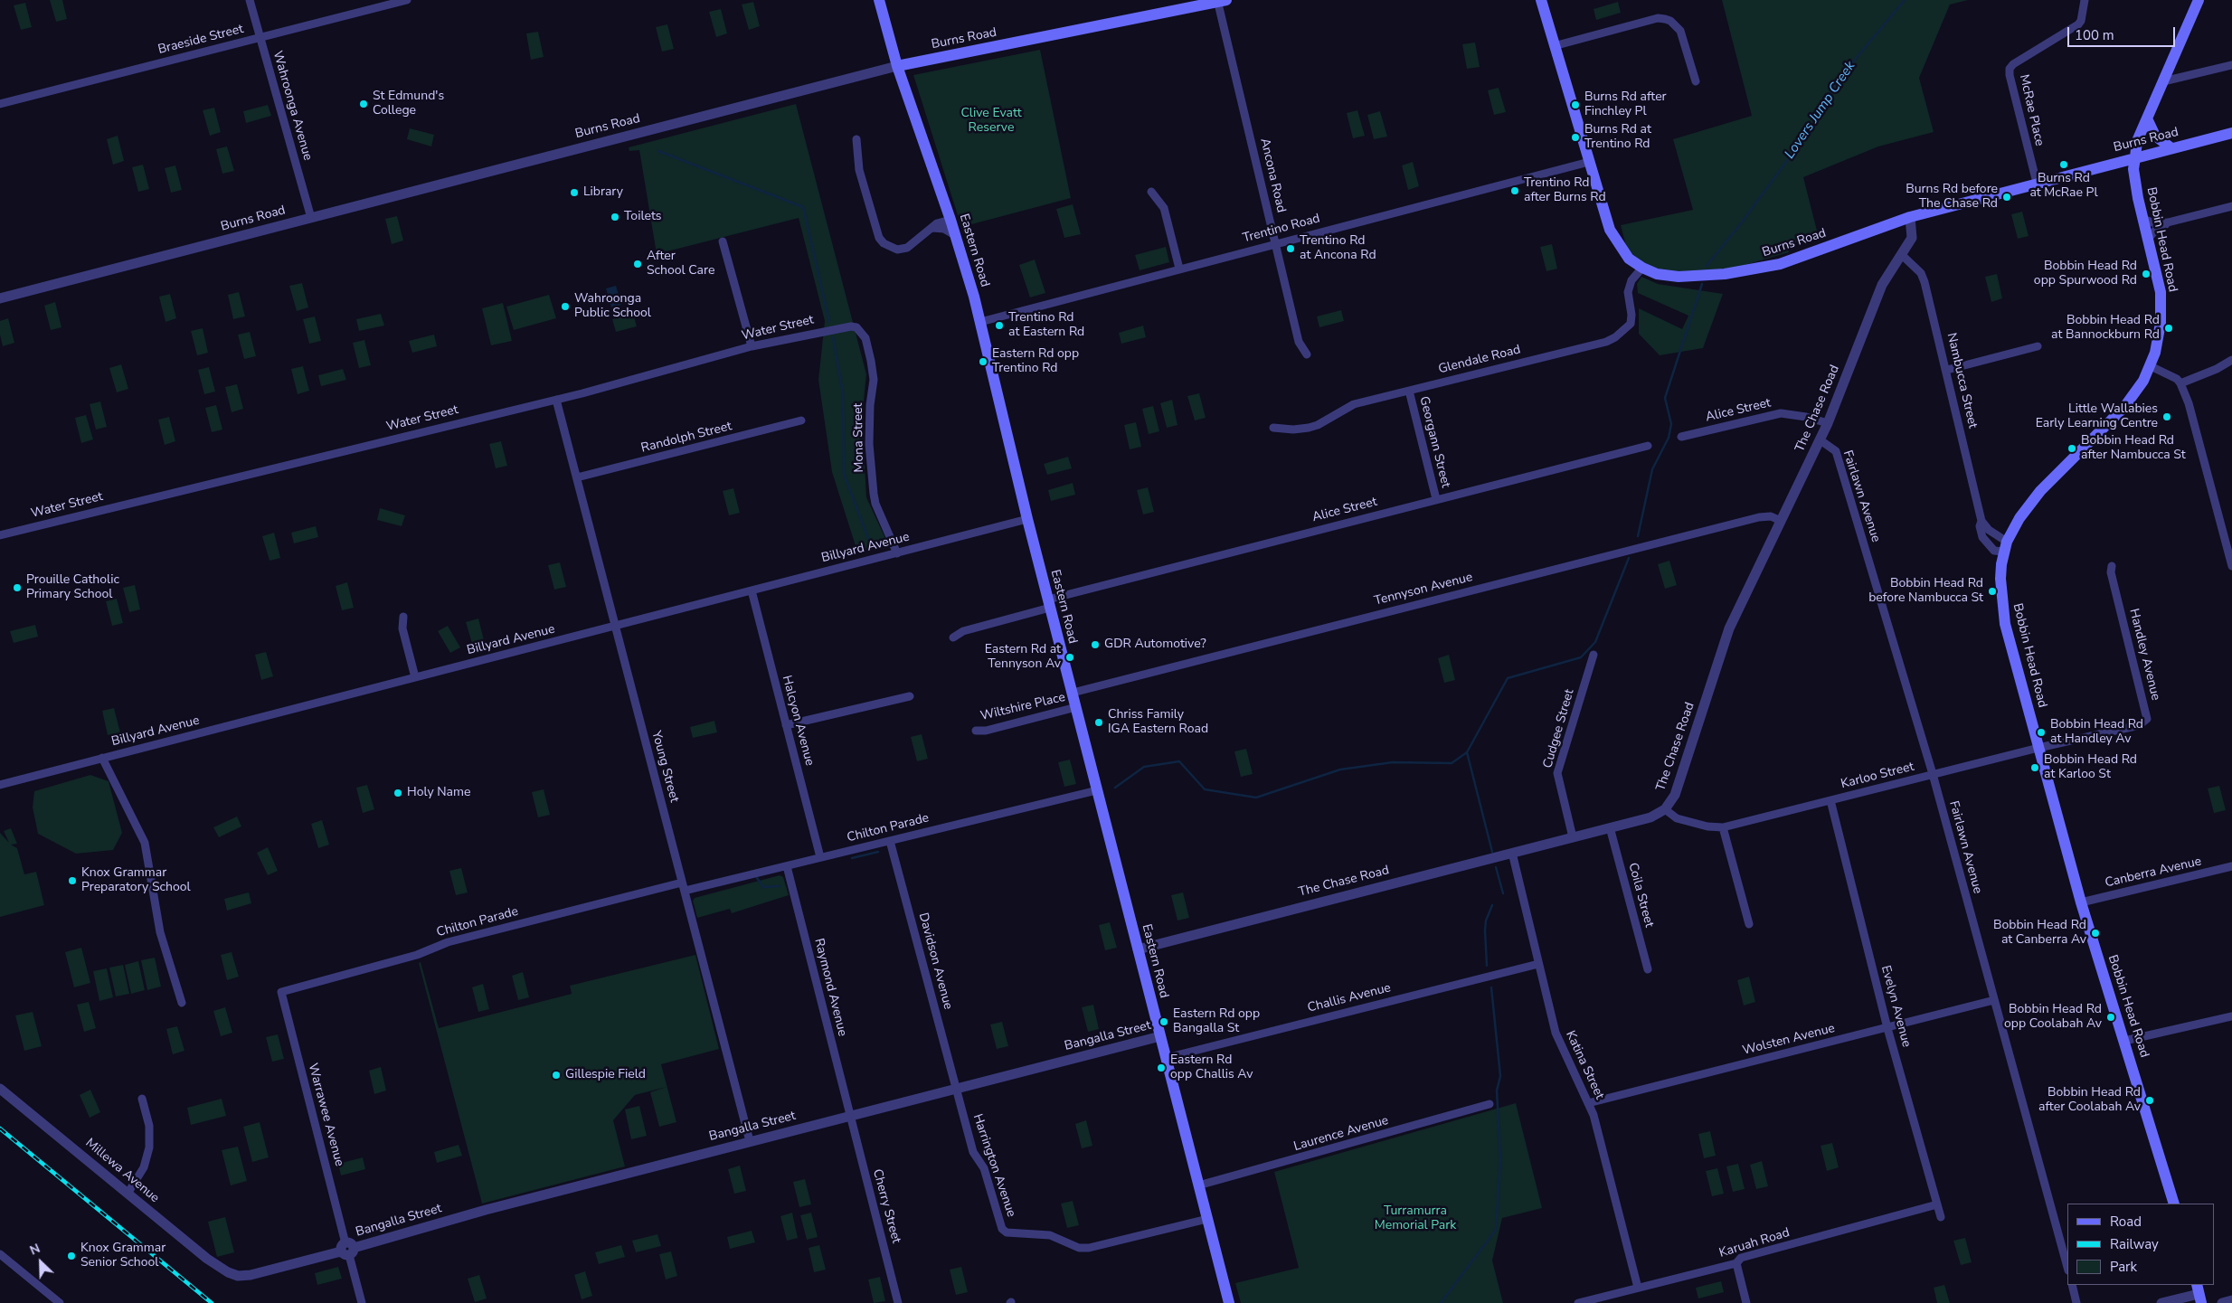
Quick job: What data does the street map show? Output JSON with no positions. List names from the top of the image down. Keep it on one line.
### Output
{"streets":{"main road":["Burns Road","Bobbin Head Road","Eastern Road"],"street":["Braeside Street","Wahroonga Avenue","McRae Place","Ancona Road","Trentino Road","Water Street","Glendale Road","Nambucca Street","The Chase Road","Alice Street","Randolph Street","Mona Street","Georgann Street","Fairlawn Avenue","Billyard Avenue","Tennyson Avenue","Handley Avenue","Wiltshire Place","Halcyon Avenue","Cudgee Street","Young Street","Karloo Street","Chilton Parade","Canberra Avenue","Coila Street","Davidson Avenue","Raymond Avenue","Challis Avenue","Evelyn Avenue","Bangalla Street","Wolsten Avenue","Katina Street","Warrawee Avenue","Laurence Avenue","Harrington Avenue","Millewa Avenue","Cherry Street","Karuah Road"]},"crossings":[["Burns Road","Wahroonga Avenue"],["Burns Road","McRae Place"],["Burns Road","Ancona Road"],["Burns Road","Trentino Road"],["Burns Road","Bobbin Head Road"],["Burns Road","Eastern Road"],["Burns Road","Glendale Road"],["Burns Road","The Chase Road"],["Braeside Street","Wahroonga Avenue"],["Ancona Road","Trentino Road"],["Trentino Road","Eastern Road"],["Bobbin Head Road","Nambucca Street"],["Bobbin Head Road","Handley Avenue"],["Bobbin Head Road","Karloo Street"],["Bobbin Head Road","Canberra Avenue"],["Eastern Road","The Chase Road"],["Eastern Road","Alice Street"],["Eastern Road","Billyard Avenue"],["Eastern Road","Tennyson Avenue"],["Eastern Road","Wiltshire Place"],["Eastern Road","Chilton Parade"],["Eastern Road","Challis Avenue"],["Eastern Road","Bangalla Street"],["Eastern Road","Laurence Avenue"],["Eastern Road","Harrington Avenue"],["Water Street","Mona Street"],["Water Street","Young Street"],["Glendale Road","Georgann Street"],["Nambucca Street","The Chase Road"],["The Chase Road","Alice Street"],["The Chase Road","Fairlawn Avenue"],["The Chase Road","Tennyson Avenue"],["The Chase Road","Cudgee Street"],["The Chase Road","Coila Street"],["The Chase Road","Katina Street"],["Alice Street","Georgann Street"],["Randolph Street","Young Street"],["Mona Street","Billyard Avenue"],["Fairlawn Avenue","Karloo Street"],["Fairlawn Avenue","Wolsten Avenue"],["Billyard Avenue","Halcyon Avenue"],["Billyard Avenue","Young Street"],["Handley Avenue","Karloo Street"],["Halcyon Avenue","Chilton Parade"],["Young Street","Chilton Parade"],["Young Street","Bangalla Street"],["Karloo Street","Evelyn Avenue"],["Chilton Parade","Davidson Avenue"],["Chilton Parade","Raymond Avenue"],["Chilton Parade","Warrawee Avenue"],["Davidson Avenue","Bangalla Street"],["Davidson Avenue","Harrington Avenue"],["Raymond Avenue","Bangalla Street"],["Raymond Avenue","Cherry Street"],["Challis Avenue","Katina Street"],["Evelyn Avenue","Wolsten Avenue"],["Evelyn Avenue","Karuah Road"],["Bangalla Street","Warrawee Avenue"],["Bangalla Street","Harrington Avenue"],["Bangalla Street","Millewa Avenue"],["Bangalla Street","Cherry Street"],["Wolsten Avenue","Katina Street"],["Katina Street","Karuah Road"]],"water":["Lovers Jump Creek"],"parks":["Clive Evatt Reserve","Turramurra Memorial Park"],"places":["St Edmund's College","Burns Rd after Finchley Pl","Burns Rd at Trentino Rd","Burns Rd at McRae Pl","Trentino Rd after Burns Rd","Library","Burns Rd before The Chase Rd","Toilets","Trentino Rd at Ancona Rd","After School Care","Bobbin Head Rd opp Spurwood Rd","Wahroonga Public School","Trentino Rd at Eastern Rd","Bobbin Head Rd at Bannockburn Rd","Eastern Rd opp Trentino Rd","Little Wallabies Early Learning Centre","Bobbin Head Rd after Nambucca St","Prouille Catholic Primary School","Bobbin Head Rd before Nambucca St","GDR Automotive?","Eastern Rd at Tennyson Av","Chriss Family IGA Eastern Road","Bobbin Head Rd at Handley Av","Bobbin Head Rd at Karloo St","Holy Name","Knox Grammar Preparatory School","Bobbin Head Rd at Canberra Av","Bobbin Head Rd opp Coolabah Av","Eastern Rd opp Bangalla St","Eastern Rd opp Challis Av","Gillespie Field","Bobbin Head Rd after Coolabah Av","Knox Grammar Senior School"],"legend":["Road","Railway","Park"],"scale_bar":"100 m","north":"top left"}
